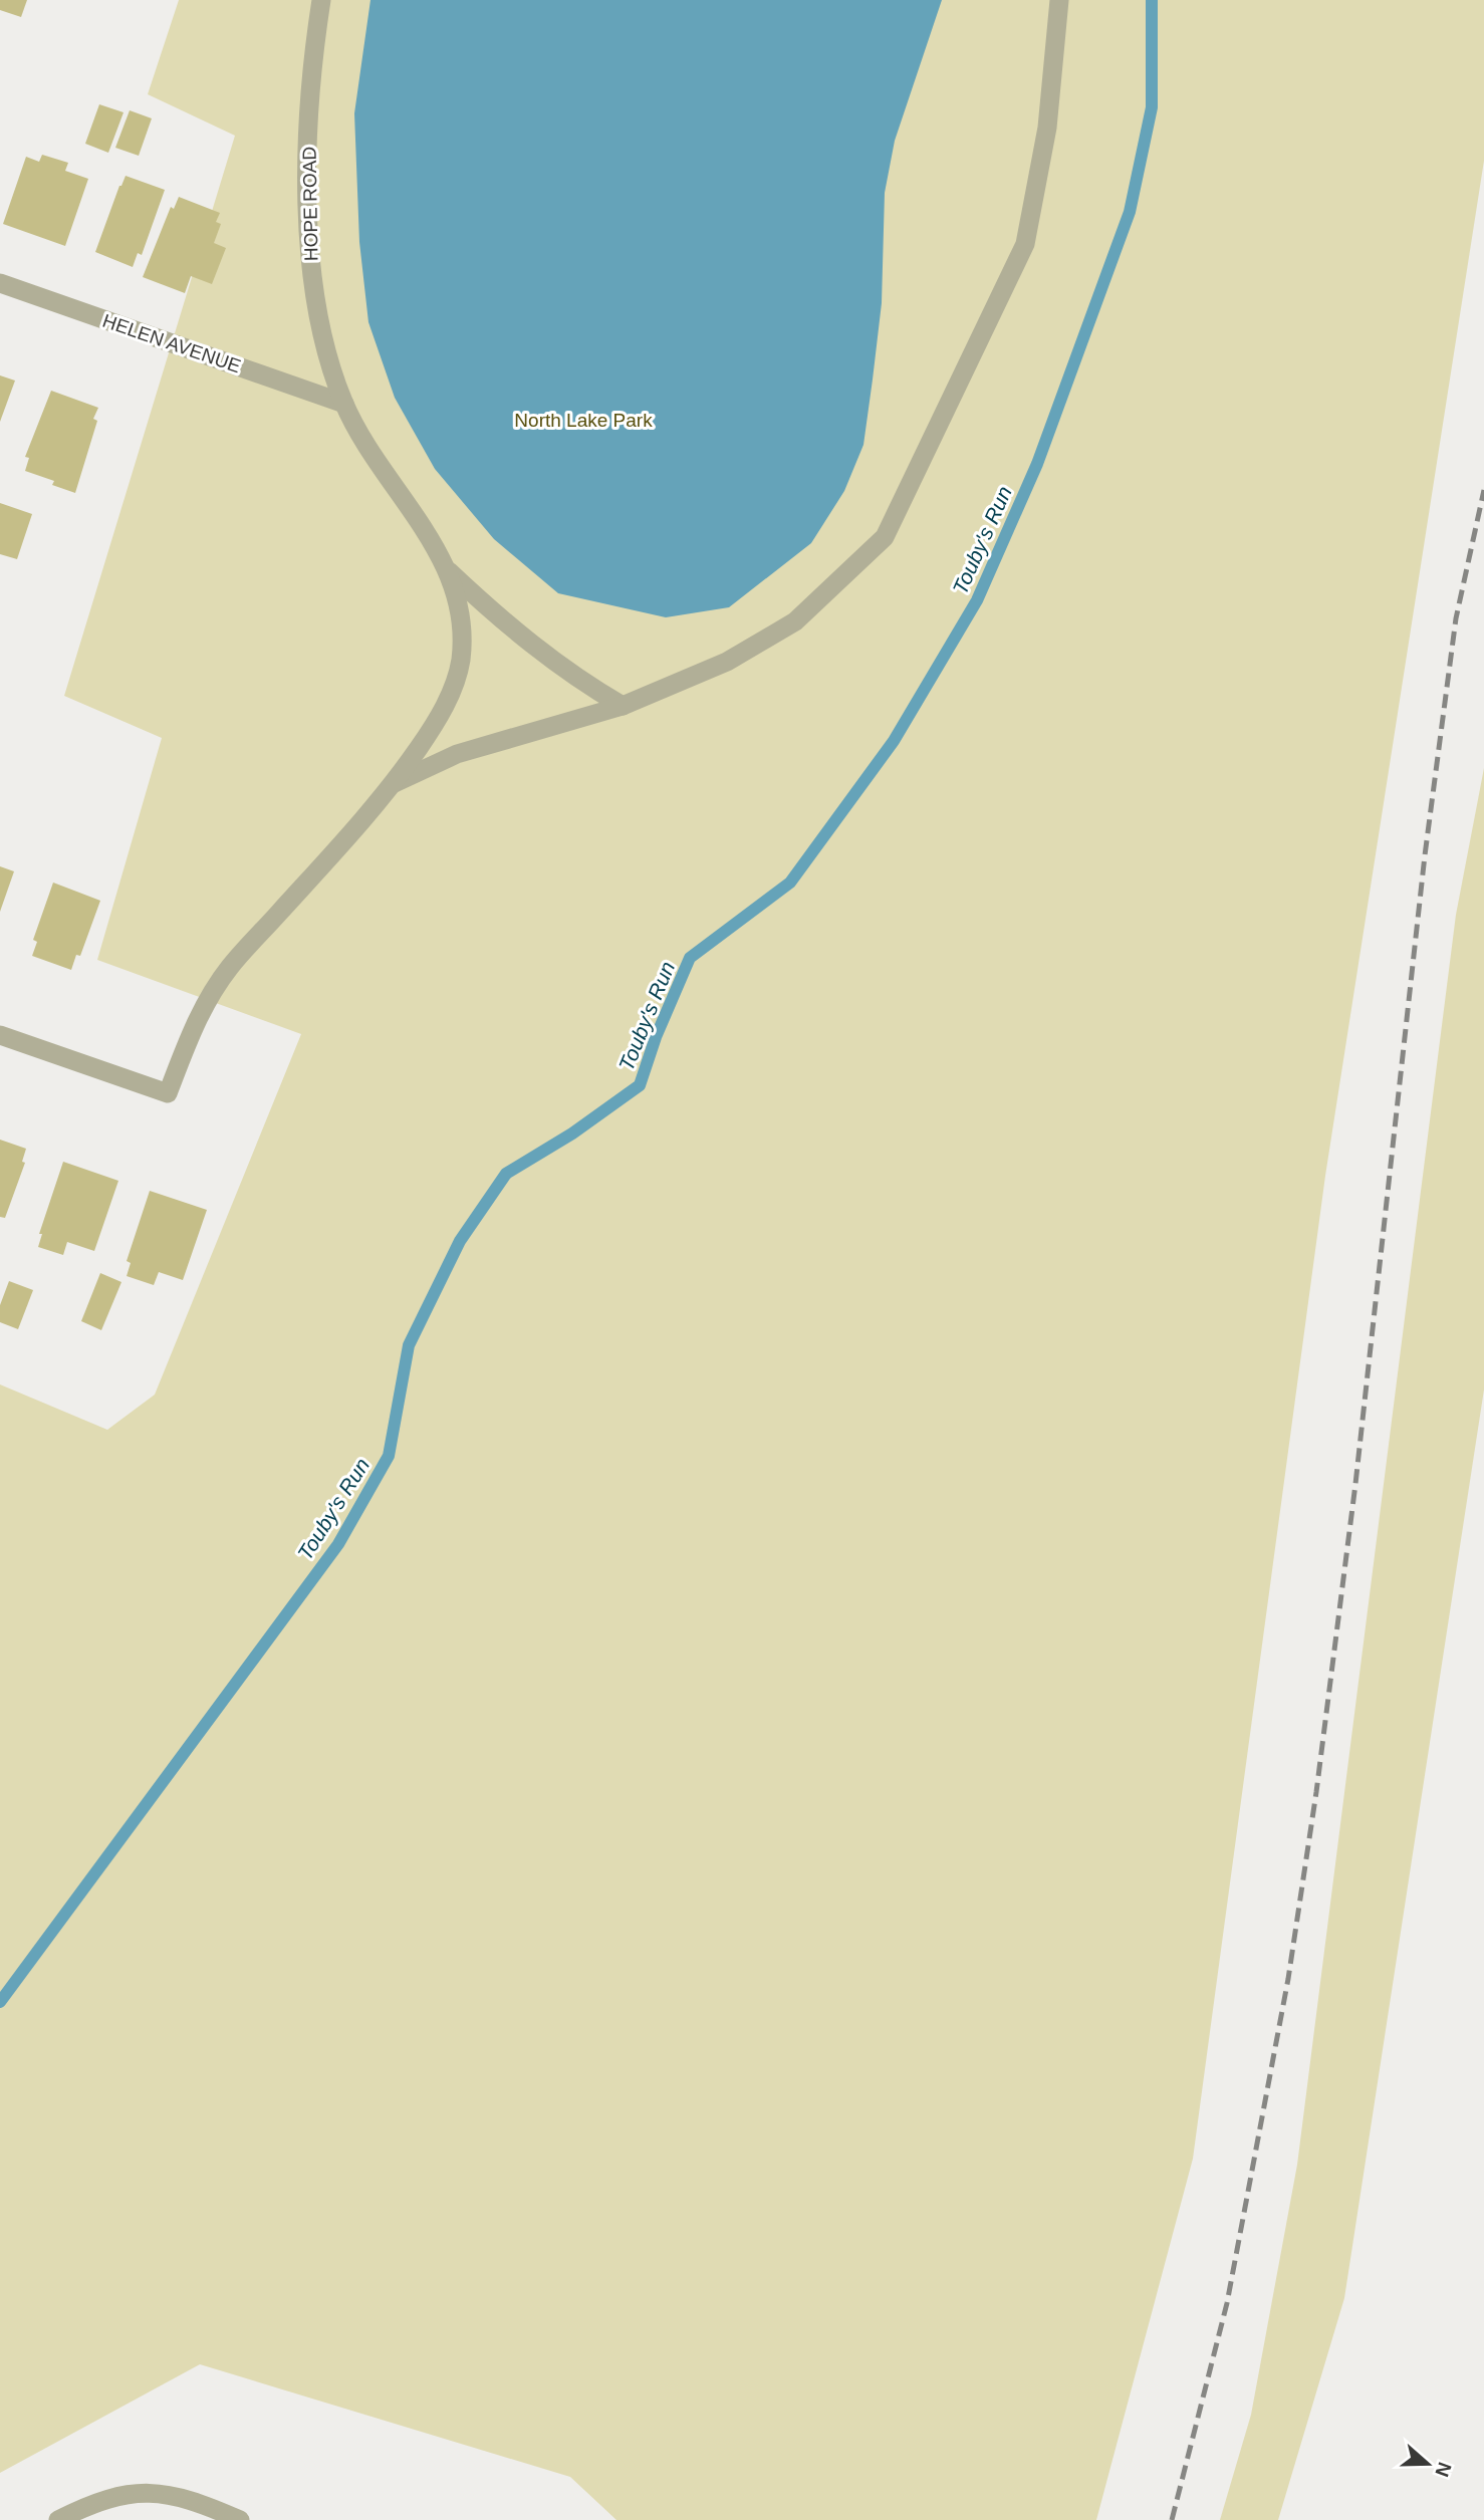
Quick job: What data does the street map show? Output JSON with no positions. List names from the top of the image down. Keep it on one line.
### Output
{"streets":{"street":["HOPE ROAD","HELEN AVENUE"]},"crossings":[["HOPE ROAD","HELEN AVENUE"]],"water":["Touby's Run"],"parks":["North Lake Park"],"north":"right"}
